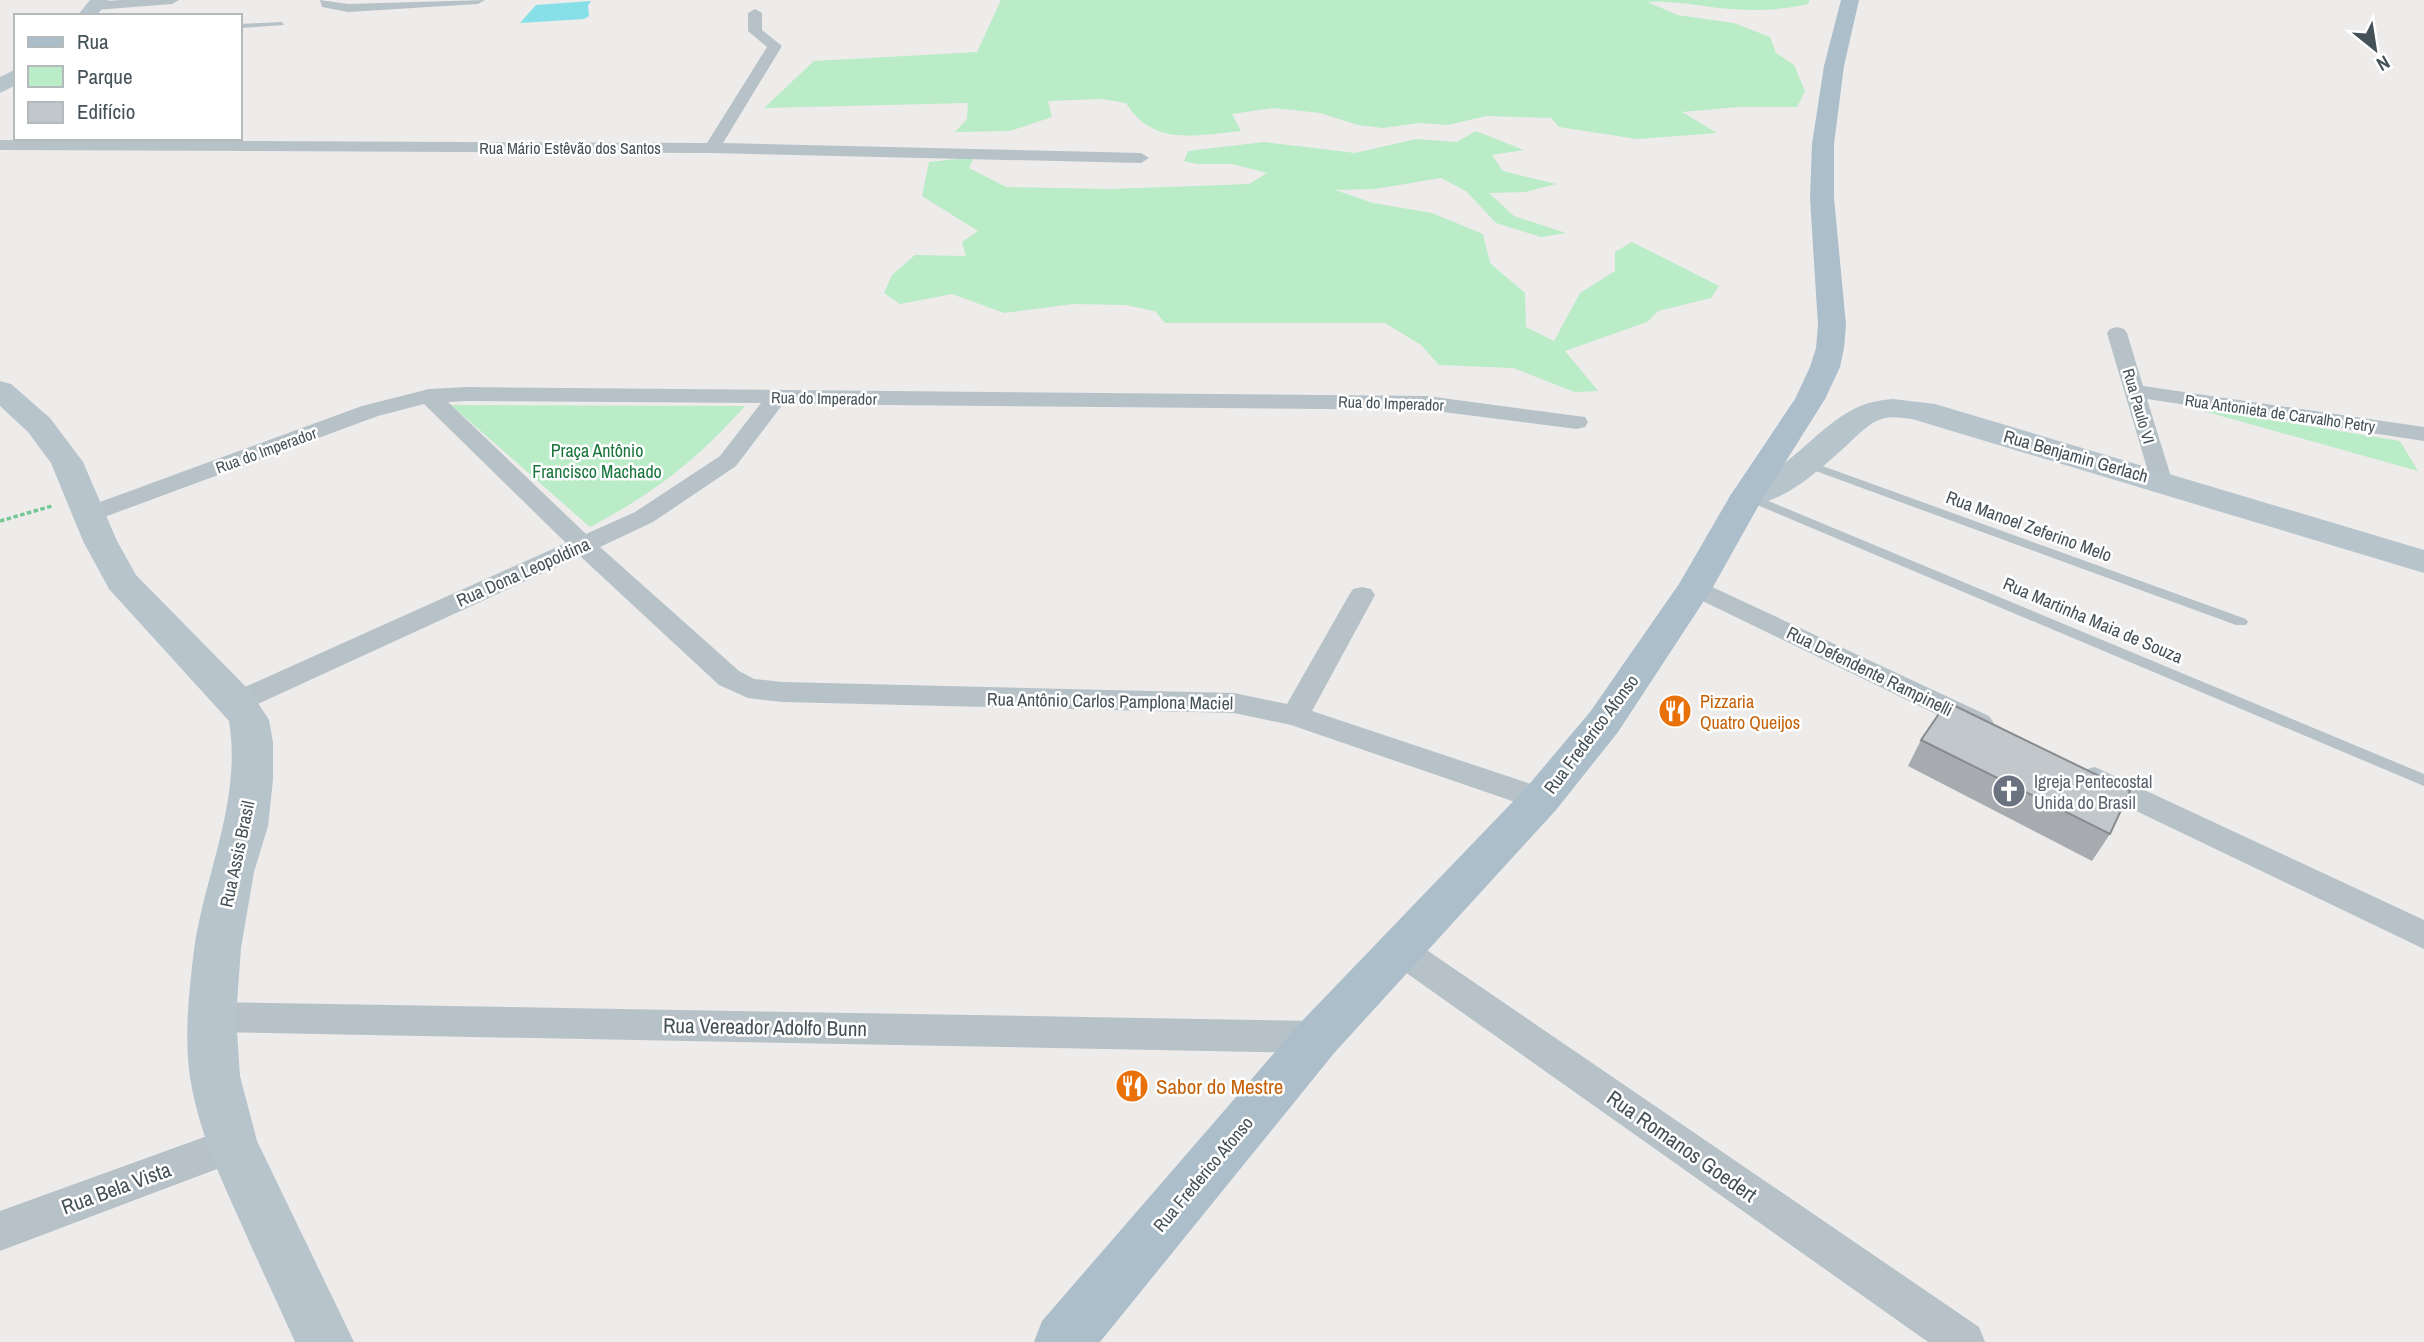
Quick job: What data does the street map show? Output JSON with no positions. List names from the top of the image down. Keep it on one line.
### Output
{"streets":{"main road":["Rua Frederico Afonso"],"street":["Rua Mário Estêvão dos Santos","Rua do Imperador","Rua Paulo VI","Rua Antonieta de Carvalho Petry","Rua Benjamin Gerlach","Rua Dona Leopoldina","Rua Defendente Rampinelli","Rua Antônio Carlos Pamplona Maciel","Rua Assis Brasil","Rua Vereador Adolfo Bunn","Rua Romanos Goedert","Rua Bela Vista"],"lane":["Rua Manoel Zeferino Melo","Rua Martinha Maia de Souza"]},"crossings":[["Rua do Imperador","Rua Dona Leopoldina"],["Rua do Imperador","Rua Assis Brasil"],["Rua Paulo VI","Rua Antonieta de Carvalho Petry"],["Rua Paulo VI","Rua Benjamin Gerlach"],["Rua Benjamin Gerlach","Rua Manoel Zeferino Melo"],["Rua Benjamin Gerlach","Rua Martinha Maia de Souza"],["Rua Benjamin Gerlach","Rua Frederico Afonso"],["Rua Dona Leopoldina","Rua Antônio Carlos Pamplona Maciel"],["Rua Dona Leopoldina","Rua Assis Brasil"],["Rua Martinha Maia de Souza","Rua Frederico Afonso"],["Rua Defendente Rampinelli","Rua Frederico Afonso"],["Rua Antônio Carlos Pamplona Maciel","Rua Frederico Afonso"],["Rua Frederico Afonso","Rua Vereador Adolfo Bunn"],["Rua Frederico Afonso","Rua Romanos Goedert"],["Rua Assis Brasil","Rua Vereador Adolfo Bunn"],["Rua Assis Brasil","Rua Bela Vista"]],"parks":["Praça Antônio Francisco Machado"],"places":{"restaurant":["Pizzaria Quatro Queijos","Sabor do Mestre"],"church":["Igreja Pentecostal Unida do Brasil"]},"legend":["Rua","Parque","Edifício"],"north":"bottom right"}
